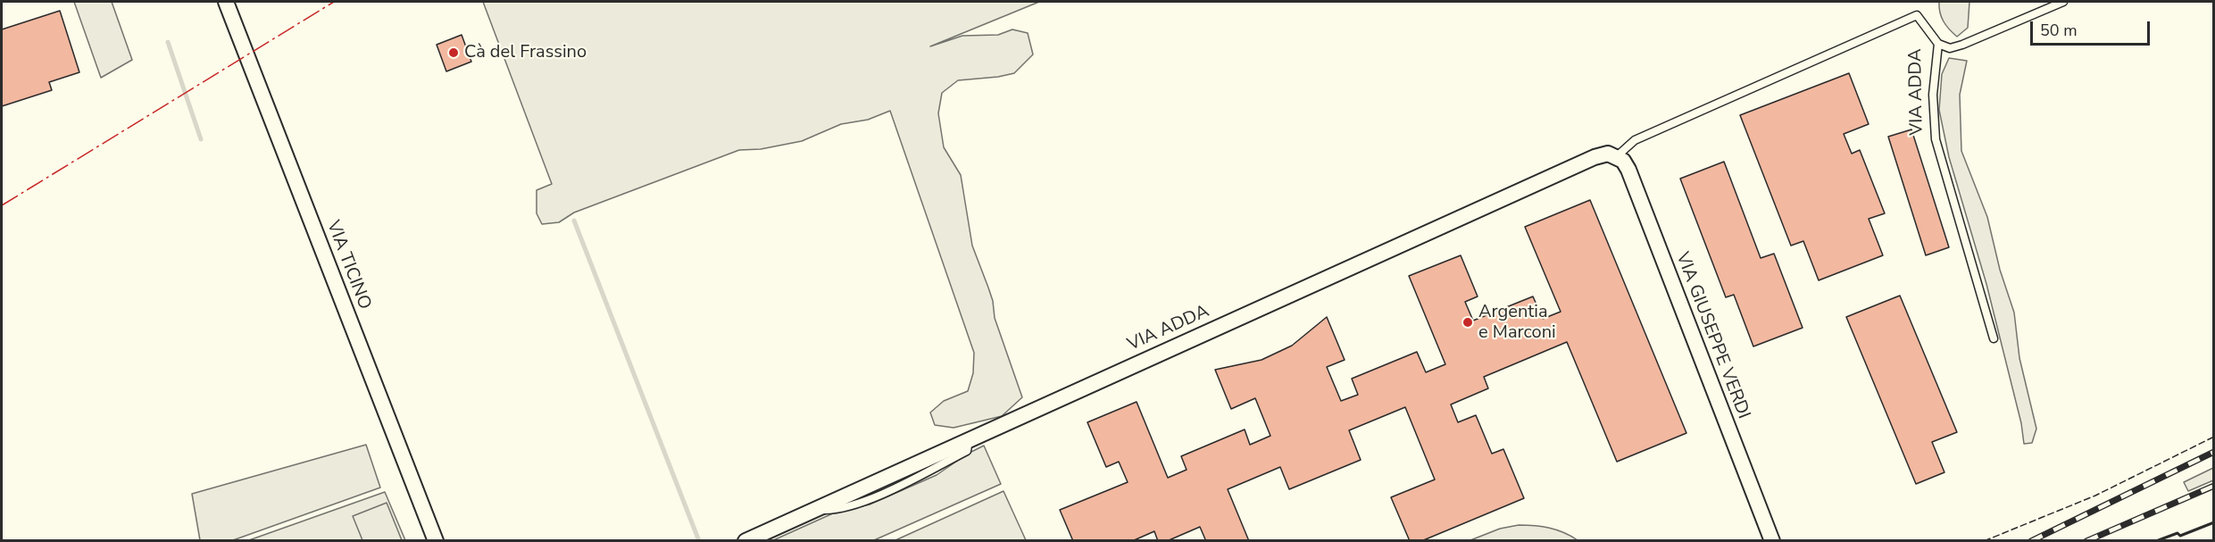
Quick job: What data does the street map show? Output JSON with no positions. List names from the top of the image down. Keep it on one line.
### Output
{"streets":{"street":["VIA ADDA","VIA TICINO","VIA GIUSEPPE VERDI"]},"crossings":[["VIA ADDA","VIA GIUSEPPE VERDI"]],"places":["Cà del Frassino","Argentia e Marconi"],"scale_bar":"50 m"}
